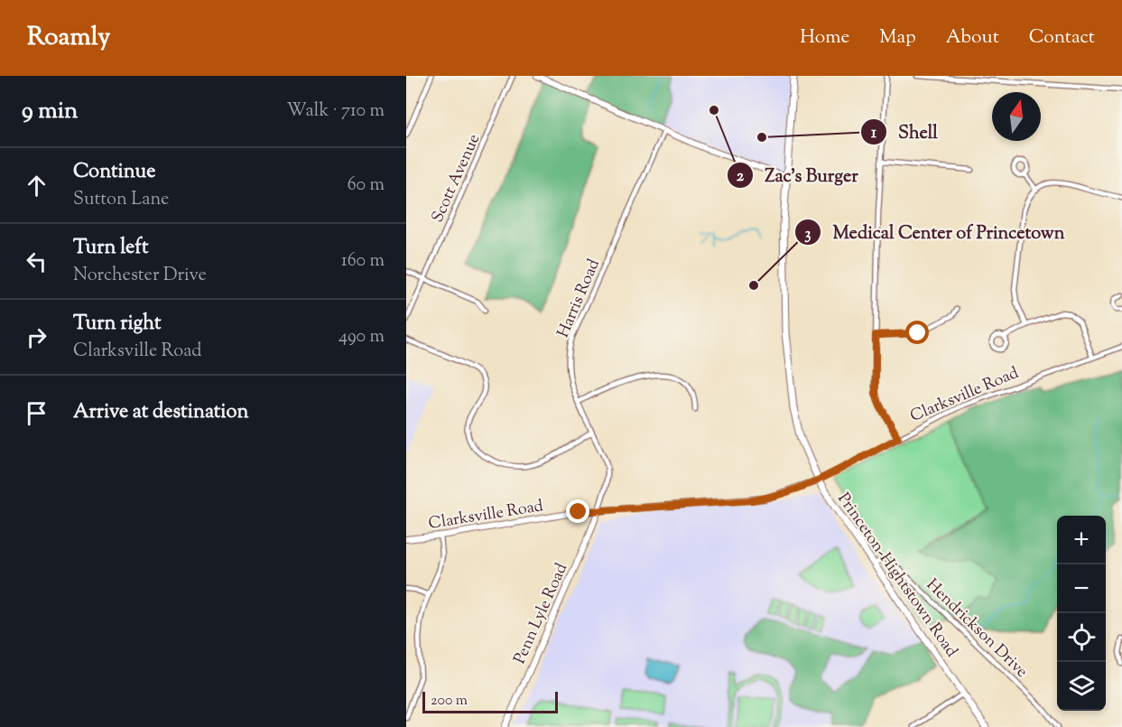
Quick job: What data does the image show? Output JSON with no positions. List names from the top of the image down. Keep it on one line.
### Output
{"streets":{"main road":["Princeton-Hightstown Road"],"street":["Scott Avenue","Harris Road","Clarksville Road","Penn Lyle Road","Hendrickson Drive"]},"crossings":[["Harris Road","Clarksville Road"],["Harris Road","Penn Lyle Road"],["Clarksville Road","Princeton-Hightstown Road"],["Clarksville Road","Penn Lyle Road"],["Princeton-Hightstown Road","Hendrickson Drive"]],"places":["Zac's Burger","Shell","Medical Center of Princetown"],"scale_bar":"200 m","north":"top","page":{"header":"Roamly","nav":["Home","Map","About","Contact"],"heading":["9 min","Walk · 710 m"],"list":[["Continue","Sutton Lane","60 m"],["Turn left","Norchester Drive","160 m"],["Turn right","Clarksville Road","490 m"],"Arrive at destination"],"map_buttons":["+","−"],"scale":"200 m"}}
